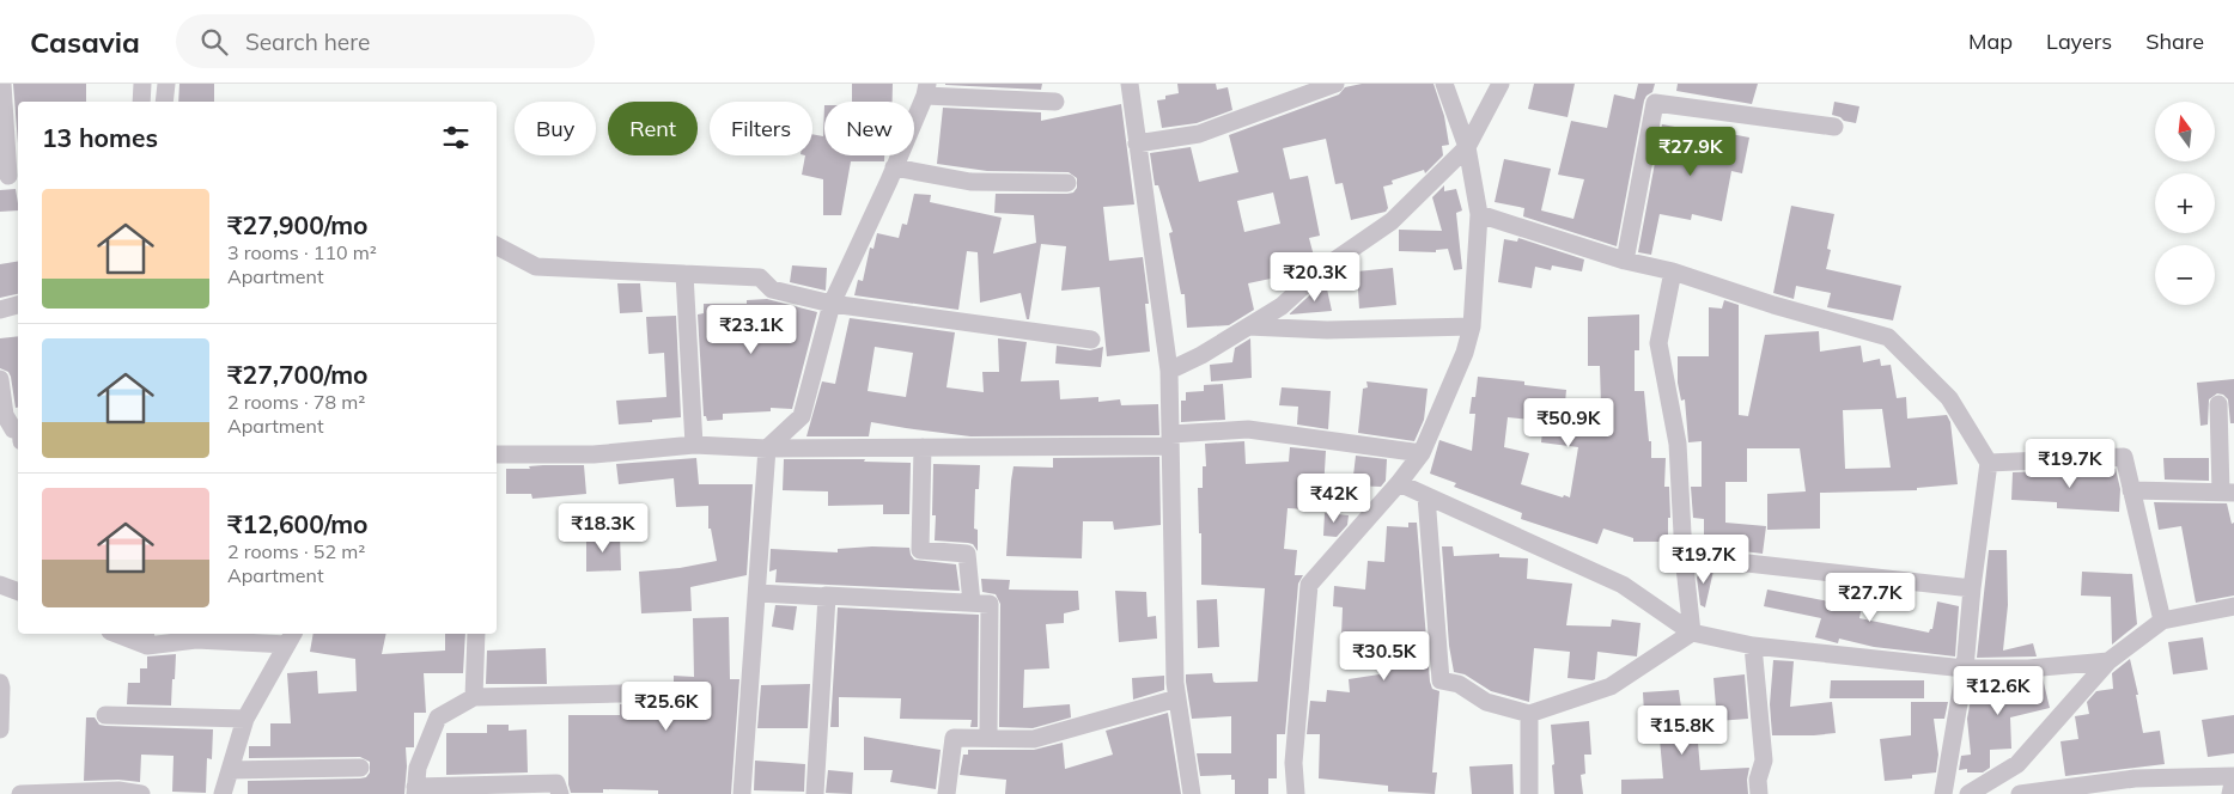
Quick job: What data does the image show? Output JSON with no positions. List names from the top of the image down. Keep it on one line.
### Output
{"north":"top","page":{"header":"Casavia","search":"Search here","nav":["Map","Layers","Share"],"map_buttons":["+","−"],"chip":["Buy","Rent","Filters","New"],"heading":"13 homes","price":["₹27.9K","₹20.3K","₹23.1K","₹50.9K","₹19.7K","₹42K","₹18.3K","₹19.7K","₹27.7K","₹30.5K","₹12.6K","₹25.6K","₹15.8K"],"list":[{"name":"₹27,900/mo","note":"3 rooms · 110 m² · Apartment"},{"name":"₹27,700/mo","note":"2 rooms · 78 m² · Apartment"},{"name":"₹12,600/mo","note":"2 rooms · 52 m² · Apartment"}]}}
